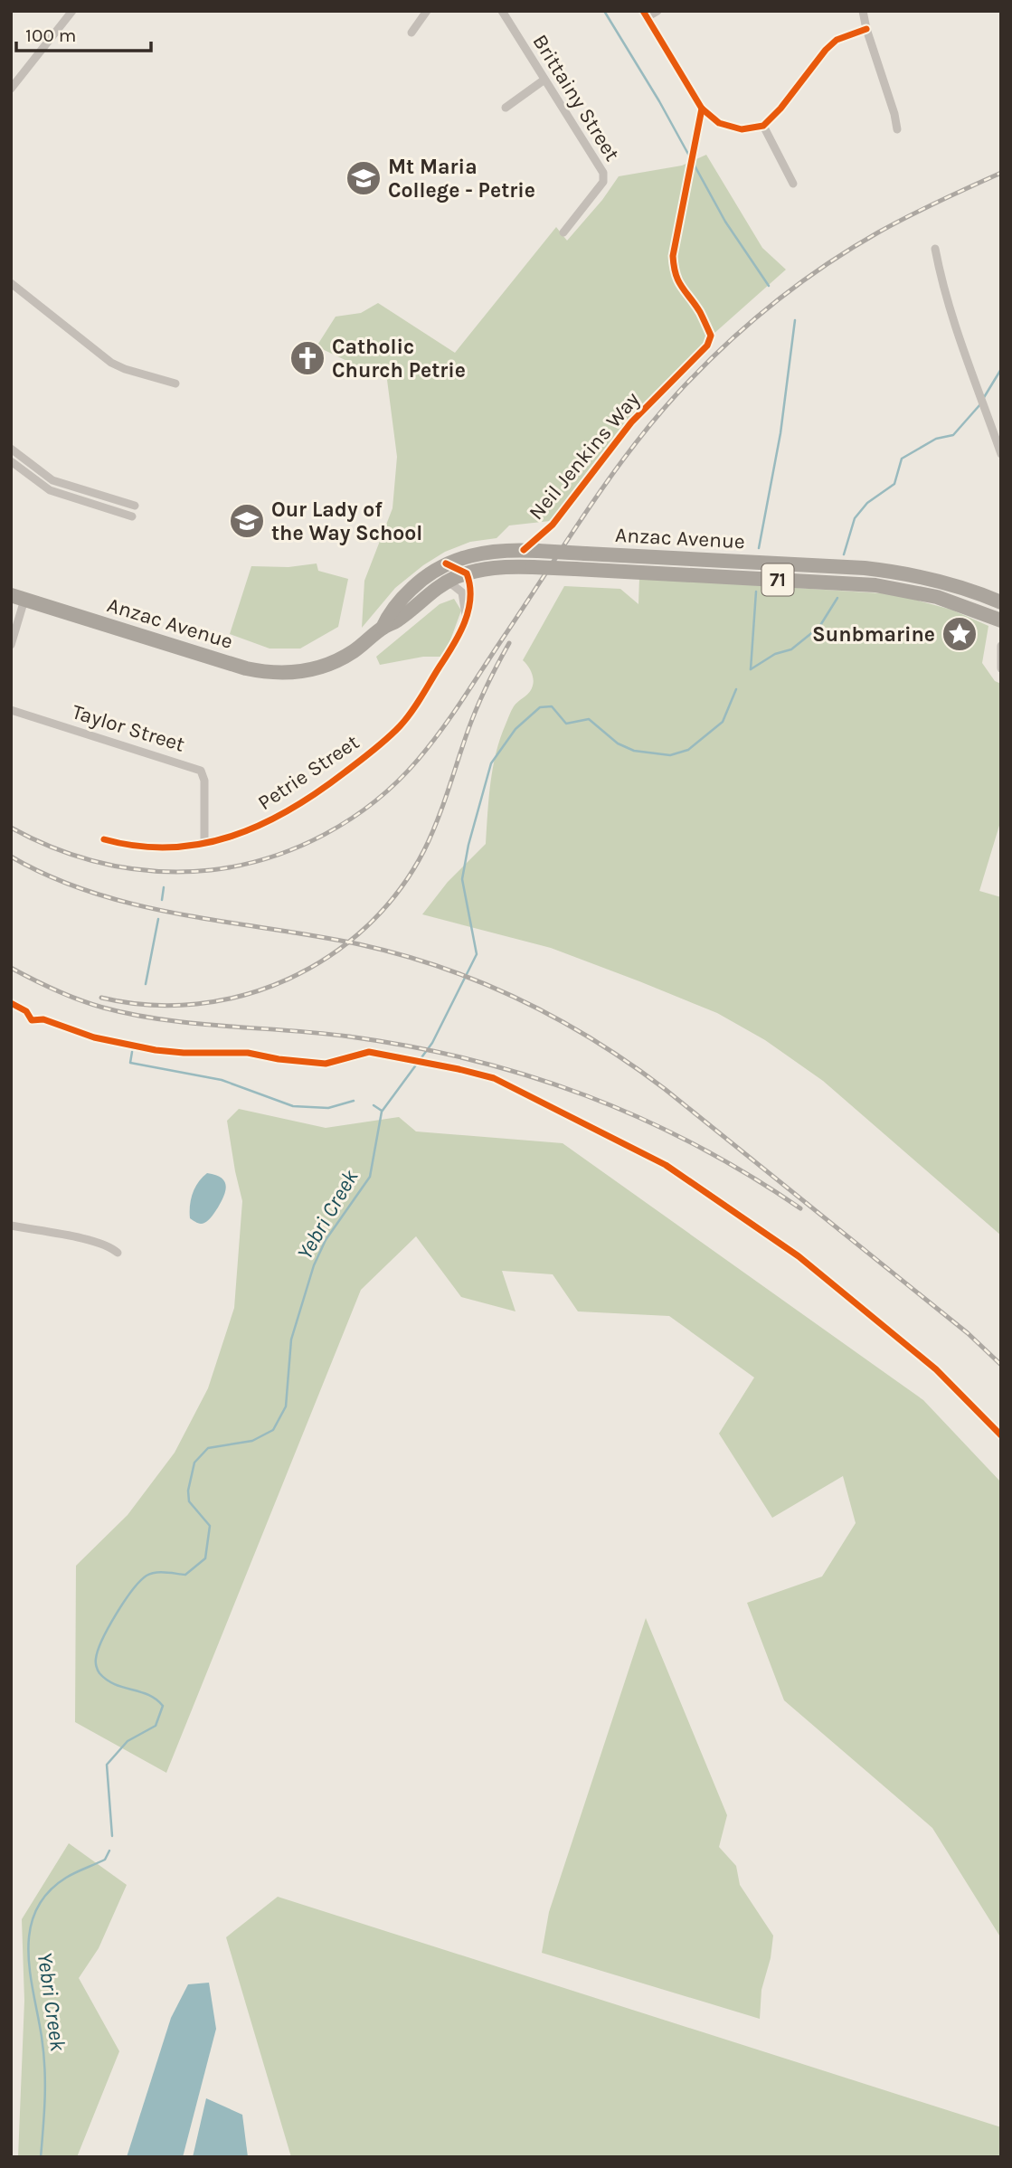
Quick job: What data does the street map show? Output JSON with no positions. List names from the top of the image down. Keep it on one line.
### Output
{"streets":{"highway":["Anzac Avenue","71"],"street":["Brittainy Street","Taylor Street","Petrie Street"],"cycle path":["Neil Jenkins Way"]},"crossings":[["Anzac Avenue","Petrie Street"],["Taylor Street","Petrie Street"]],"water":["Yebri Creek"],"places":{"school or university":["Mt Maria College - Petrie","Our Lady of the Way School"],"church":["Catholic Church Petrie"],"place":["Sunbmarine"]},"scale_bar":"100 m"}
